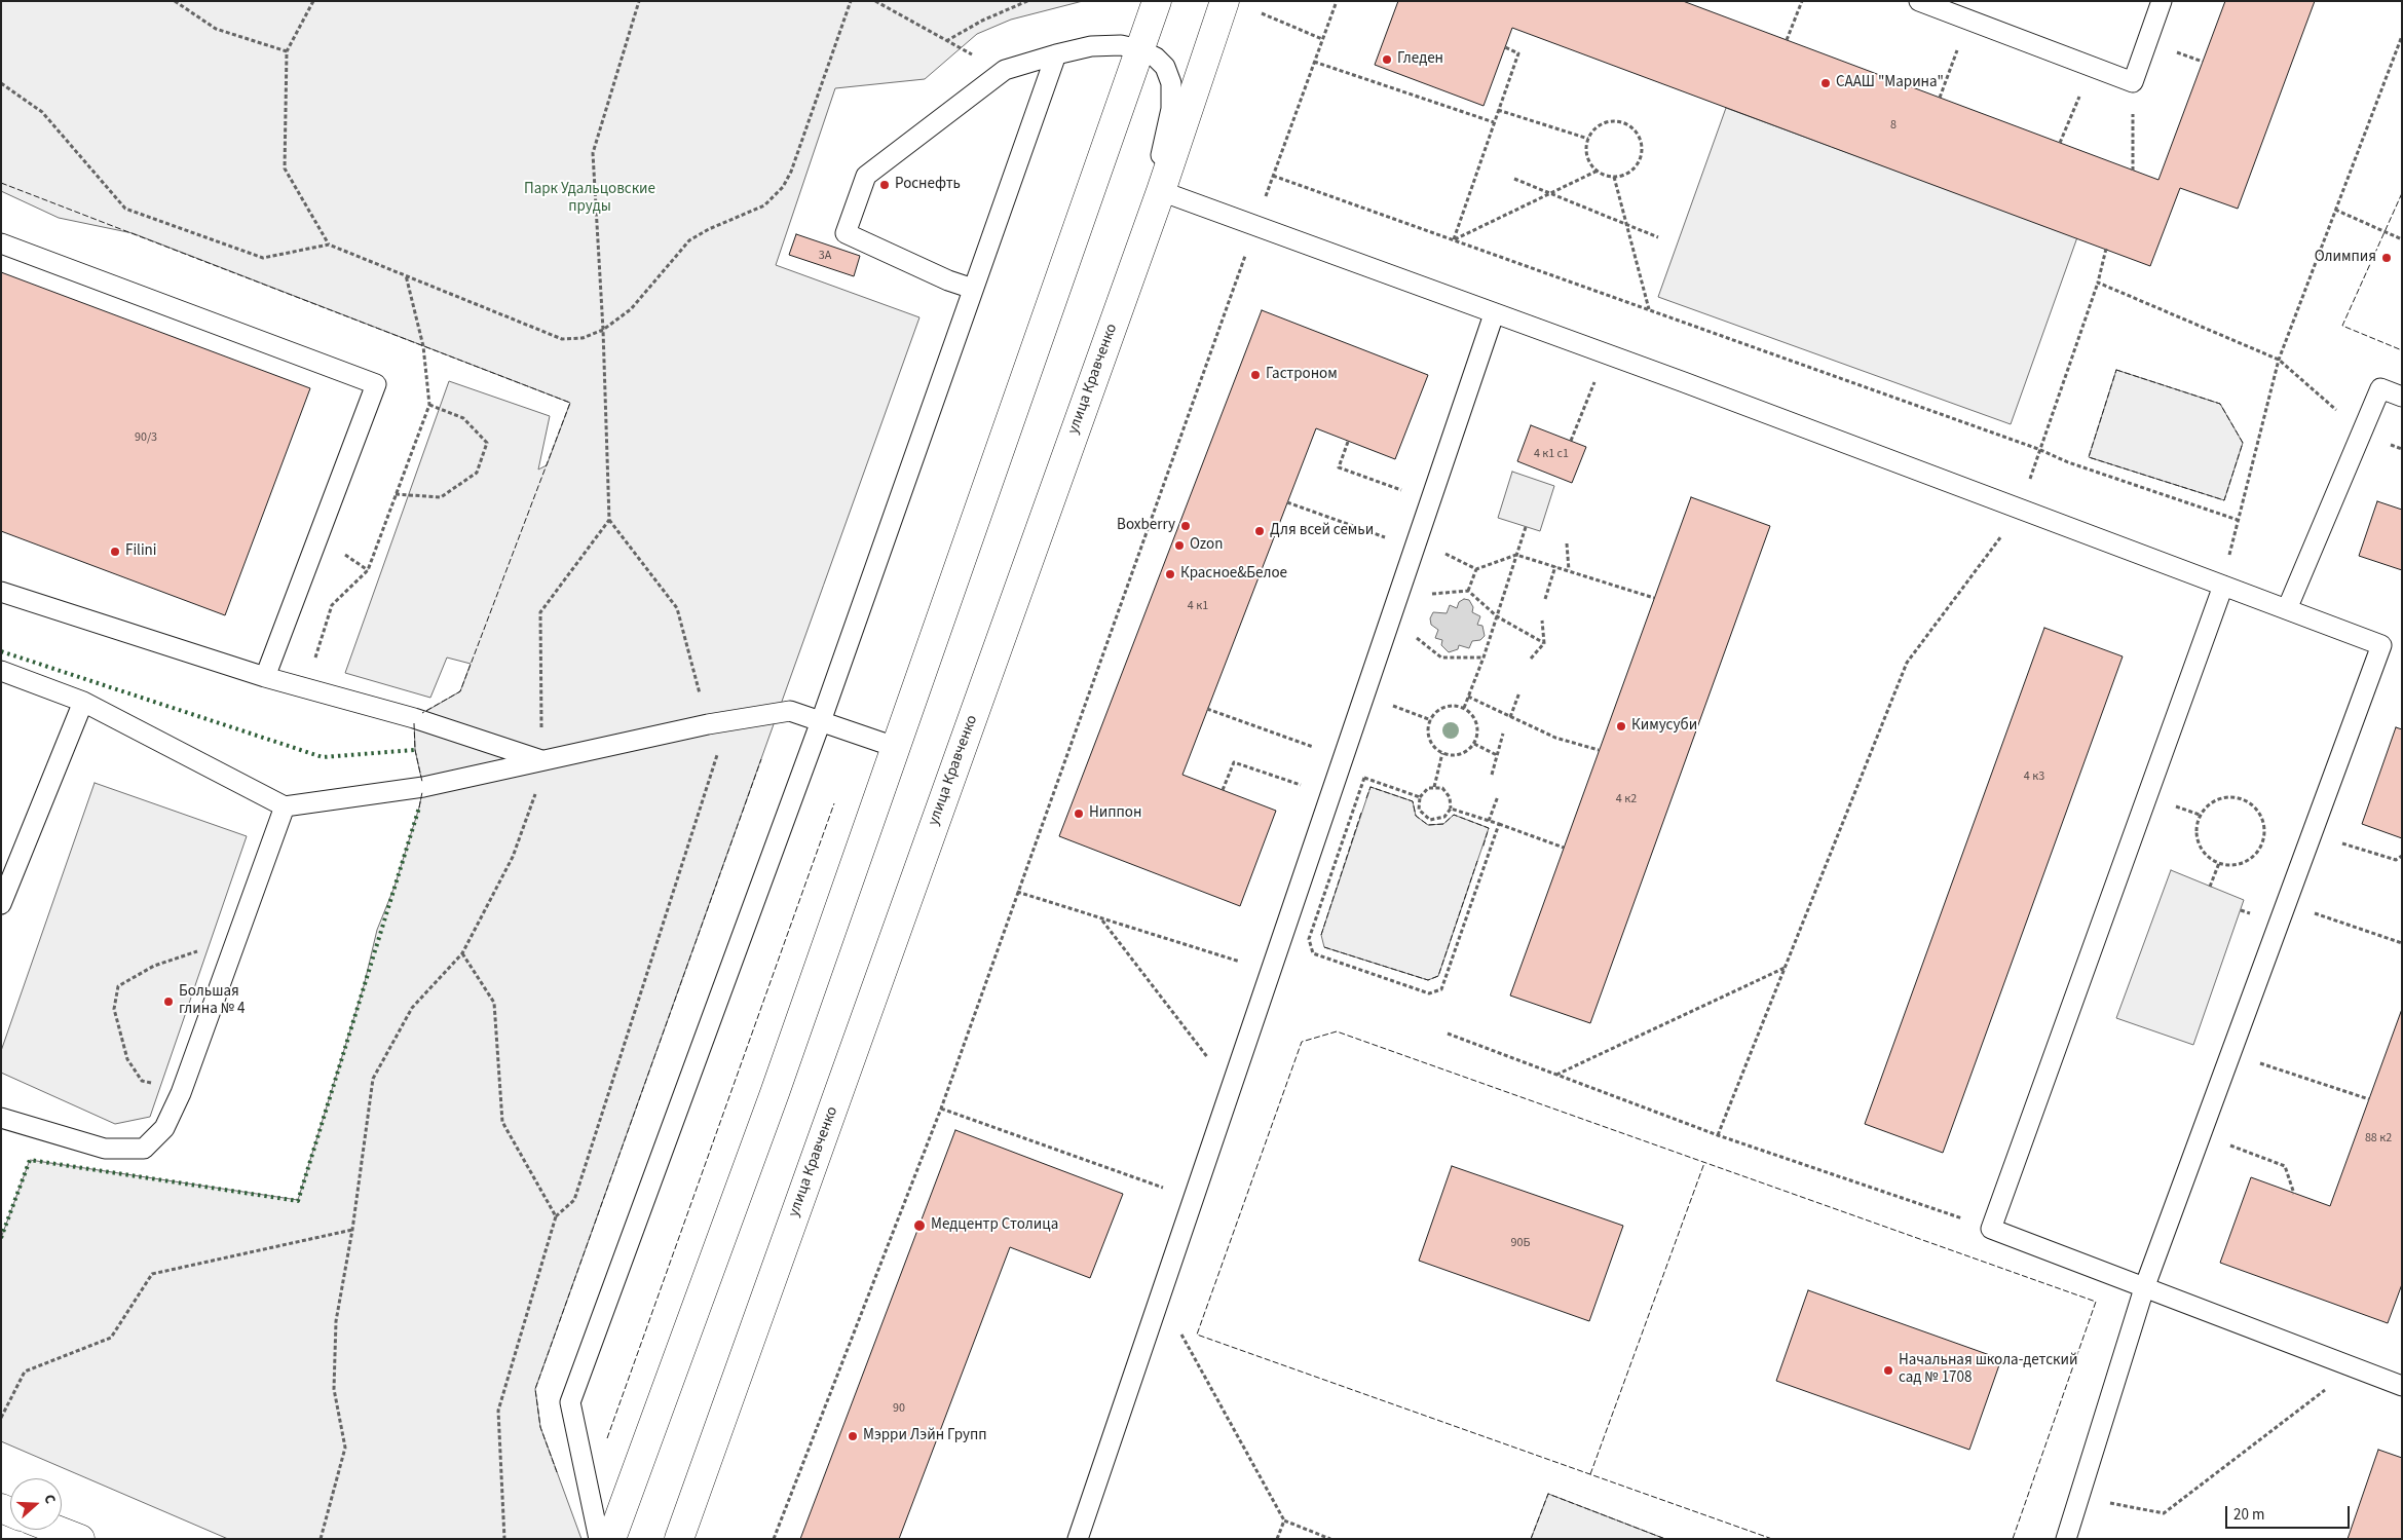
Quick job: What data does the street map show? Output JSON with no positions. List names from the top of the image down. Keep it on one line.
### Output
{"streets":{"street":["улица Кравченко"]},"parks":["Парк Удальцовские пруды"],"places":["Гледен","СААШ \"Марина\"","Роснефть","Олимпия","Гастроном","Boxberry","Для всей семьи","Ozon","Filini","Красное&Белое","Кимусуби","Ниппон","Большая глина № 4","Медцентр Столица","Начальная школа-детский сад № 1708","Мэрри Лэйн Групп"],"house_numbers":["8","3А","90/3","4 к1 с1","4 к1","4 к3","4 к2","88 к2","90Б","90"],"scale_bar":"20 m","north":"right"}
